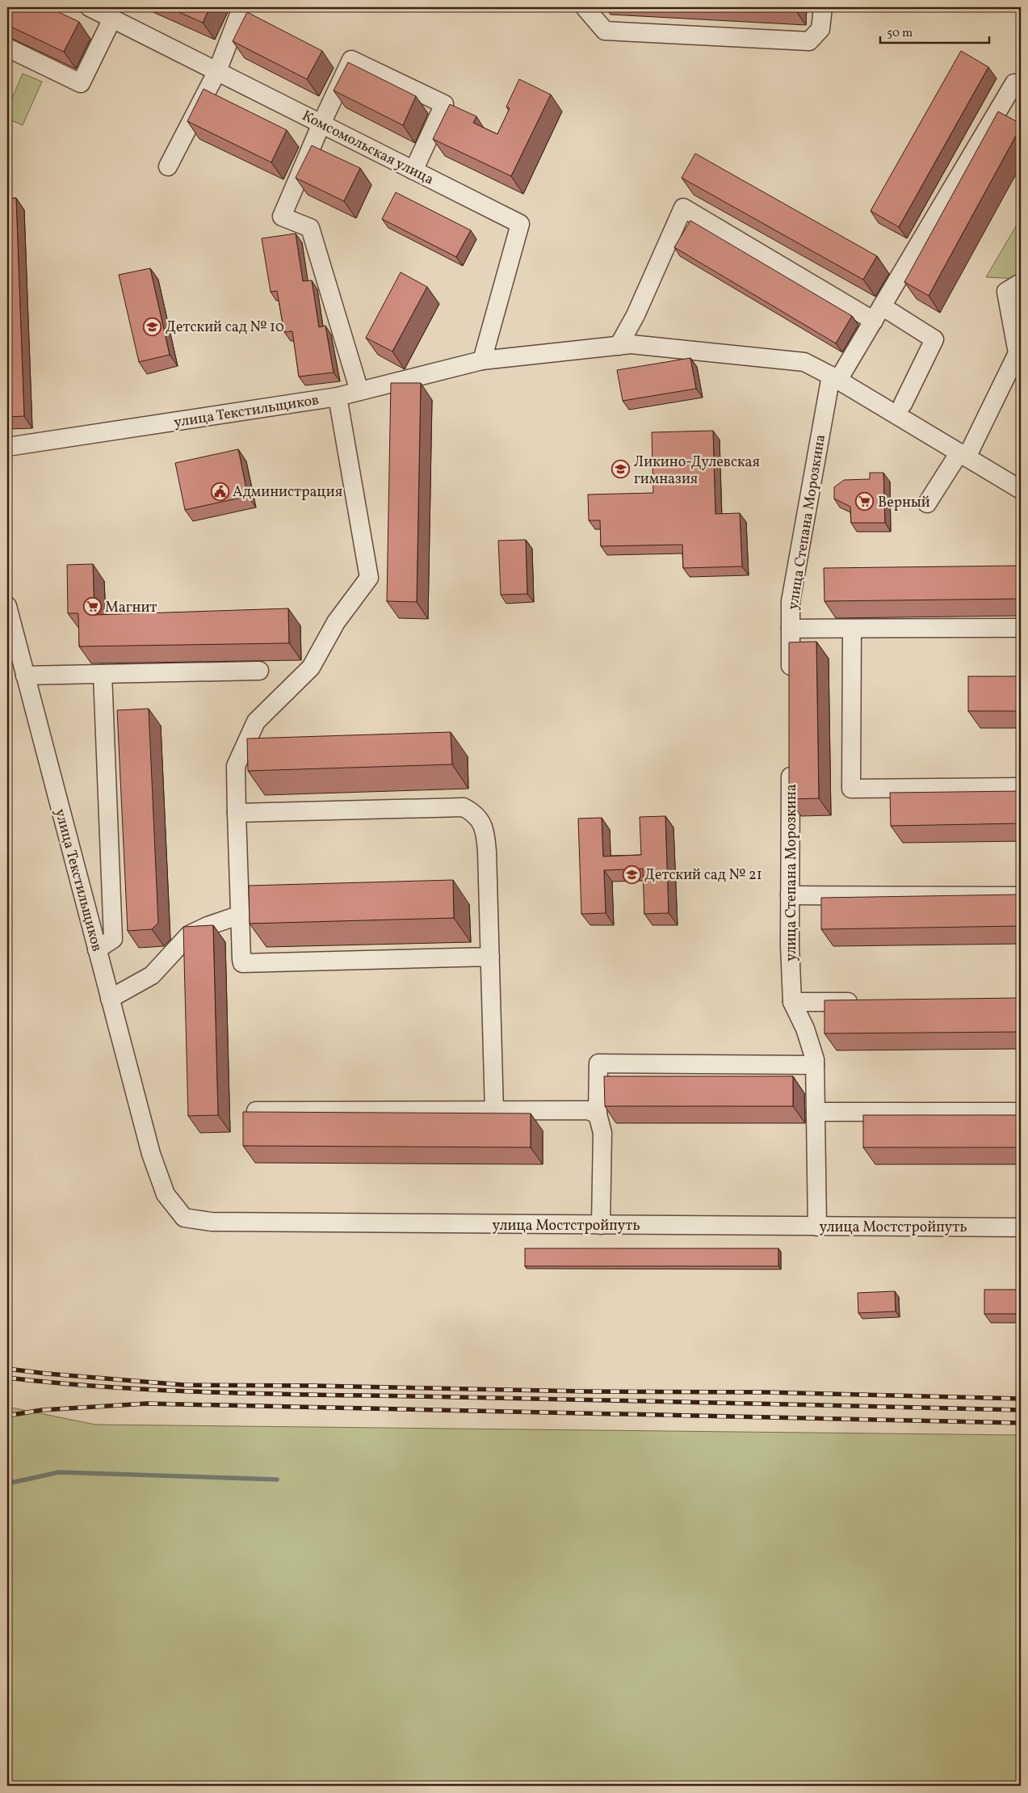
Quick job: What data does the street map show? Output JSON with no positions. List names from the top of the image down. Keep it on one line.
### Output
{"streets":{"street":["Комсомольская улица","улица Текстильщиков","улица Степана Морозкина","улица Мостстройпуть"]},"crossings":[["Комсомольская улица","улица Текстильщиков"],["улица Текстильщиков","улица Степана Морозкина"],["улица Текстильщиков","улица Мостстройпуть"],["улица Степана Морозкина","улица Мостстройпуть"]],"places":{"school or university":["Детский сад № 10","Ликино-Дулевская гимназия","Детский сад № 21"],"public building":["Администрация"],"supermarket":["Верный","Магнит"]},"scale_bar":"50 m"}
